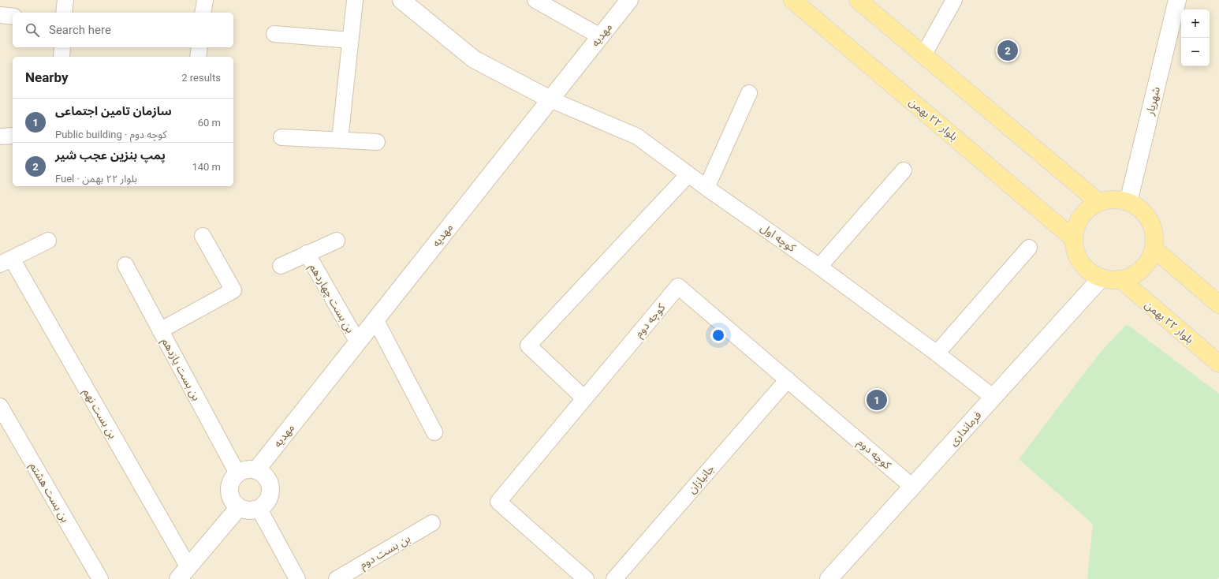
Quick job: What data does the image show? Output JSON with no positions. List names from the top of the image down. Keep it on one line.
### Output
{"streets":{"main road":["بلوار ۲۲ بهمن"],"street":["مهدیه","شهریار","کوچه اول","بن بست چهاردهم","کوچه دوم","بن بست یازدهم","بن بست نهم","فرمانداری","جانبازان","بن بست هشتم","بن بست دوم"]},"crossings":[["مهدیه","کوچه اول"],["مهدیه","بن بست چهاردهم"],["مهدیه","بن بست یازدهم"],["شهریار","بلوار ۲۲ بهمن"],["شهریار","فرمانداری"],["بلوار ۲۲ بهمن","فرمانداری"],["کوچه اول","فرمانداری"],["کوچه دوم","فرمانداری"],["کوچه دوم","جانبازان"]],"page":{"map_buttons":["+","−"],"search":"Search here","pins":["2","1"],"heading":["Nearby","2 results"],"list":[{"mark":"1","name":"سازمان تامین اجتماعی","note":"Public building · کوچه دوم","value":"60 m"},{"mark":"2","name":"پمپ بنزین عجب شیر","note":"Fuel · بلوار ۲۲ بهمن","value":"140 m"}]}}
